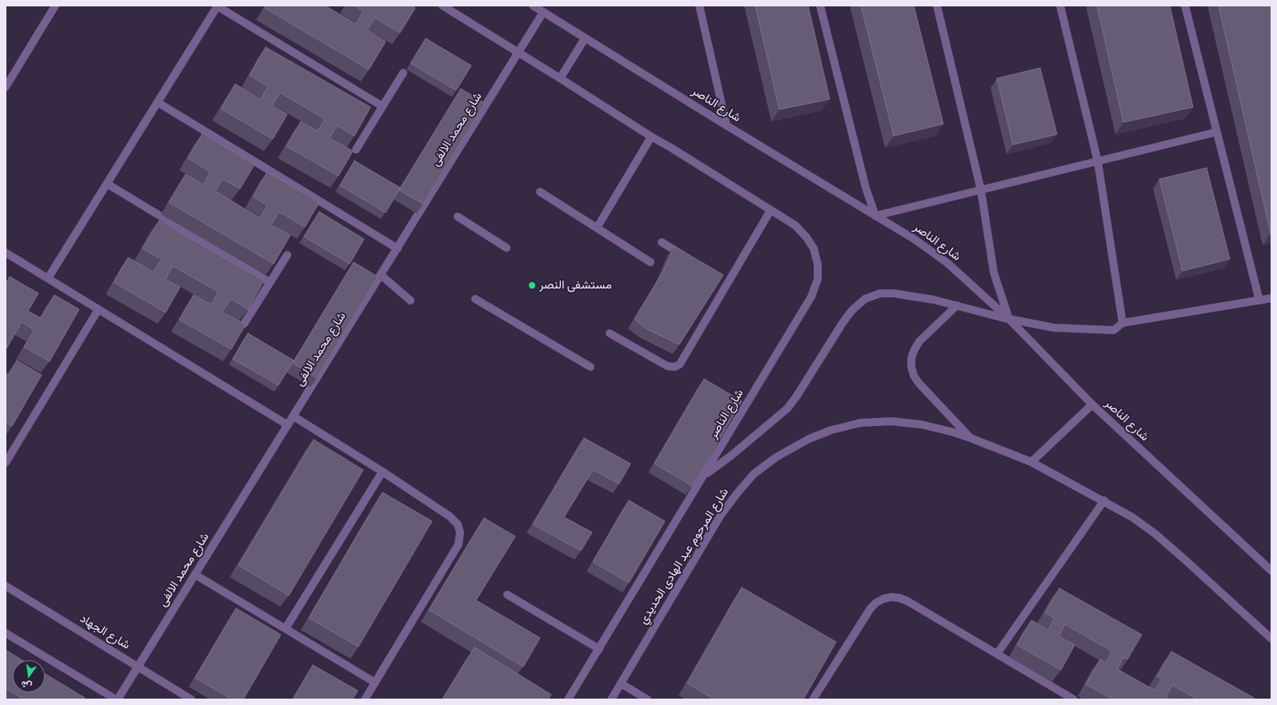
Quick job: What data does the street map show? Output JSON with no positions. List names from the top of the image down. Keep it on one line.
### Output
{"streets":{"street":["شارع الناصر","شارع محمد الالفى","شارع المرحوم عبد الهادى الحديدي","شارع الجهاد"]},"crossings":[["شارع الناصر","شارع محمد الالفى"],["شارع الناصر","شارع المرحوم عبد الهادى الحديدي"],["شارع محمد الالفى","شارع الجهاد"]],"places":["مستشفى النصر"],"north":"bottom"}
